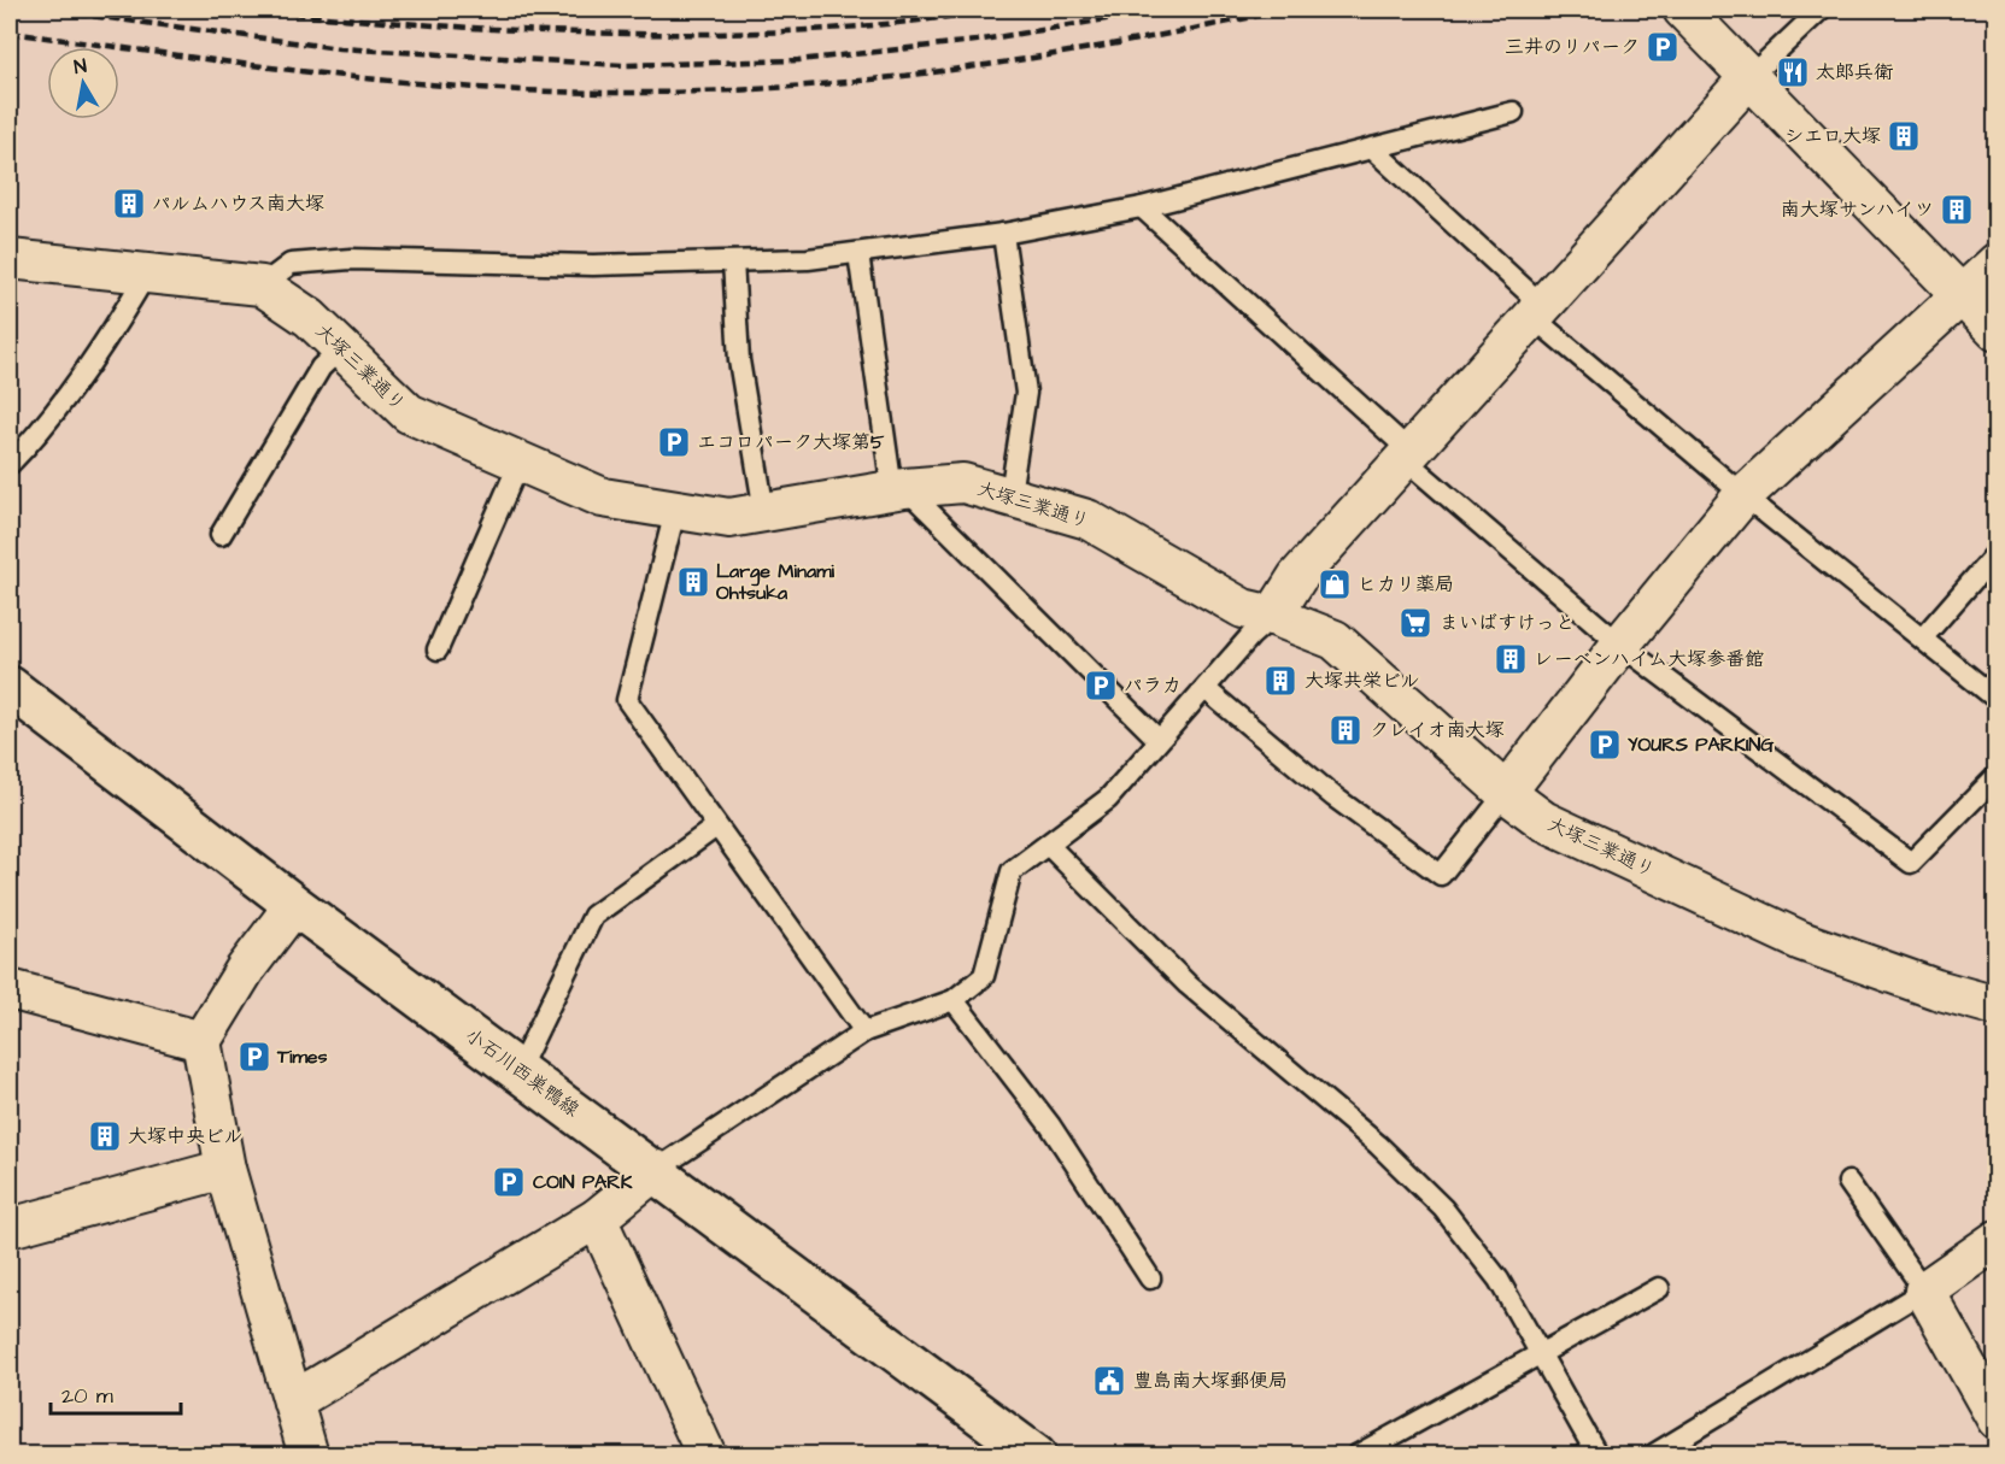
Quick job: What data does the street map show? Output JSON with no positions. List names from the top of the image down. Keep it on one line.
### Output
{"streets":{"main road":["小石川西巣鴨線"],"street":["大塚三業通り"]},"places":{"parking":["三井のリパーク","エコロパーク大塚第5","パラカ","YOURS PARKING","Times","COIN PARK"],"restaurant":["太郎兵衛"],"building":["シエロ大塚","パルムハウス南大塚","南大塚サンハイツ","Large Minami Ohtsuka","レーベンハイム大塚参番館","大塚共栄ビル","クレイオ南大塚","大塚中央ビル"],"shop":["ヒカリ薬局"],"supermarket":["まいばすけっと"],"public building":["豊島南大塚郵便局"]},"scale_bar":"20 m","north":"top"}
